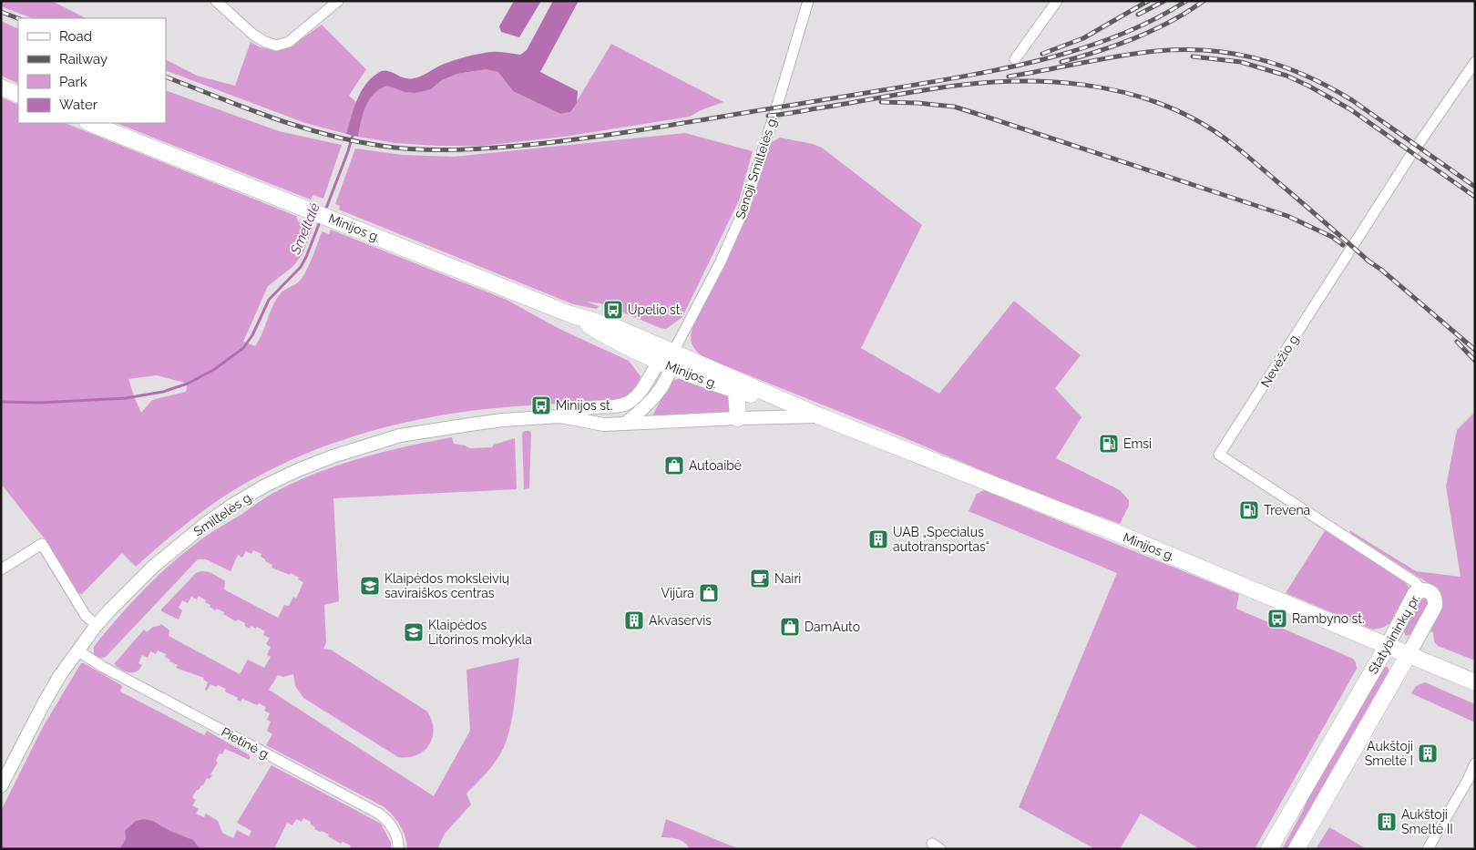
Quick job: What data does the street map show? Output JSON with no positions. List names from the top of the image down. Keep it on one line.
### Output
{"streets":{"main road":["Minijos g.","Statybininkų pr."],"street":["Senoji Smiltelės g.","Nevėžio g.","Smiltelės g.","Pietinė g."]},"crossings":[["Senoji Smiltelės g.","Minijos g."],["Minijos g.","Statybininkų pr."],["Nevėžio g.","Statybininkų pr."],["Smiltelės g.","Pietinė g."]],"water":["Smeltalė"],"places":{"bus stop":["Upelio st.","Minijos st.","Rambyno st."],"fuel station":["Emsi","Trevena"],"shop":["Autoaibė","Vijūra","DamAuto"],"building":["UAB „Specialus autotransportas“","Akvaservis","Aukštoji Smeltė I","Aukštoji Smeltė II"],"cafe":["Nairi"],"school or university":["Klaipėdos moksleivių saviraiškos centras","Klaipėdos Litorinos mokykla"]},"legend":["Road","Railway","Park","Water"]}
